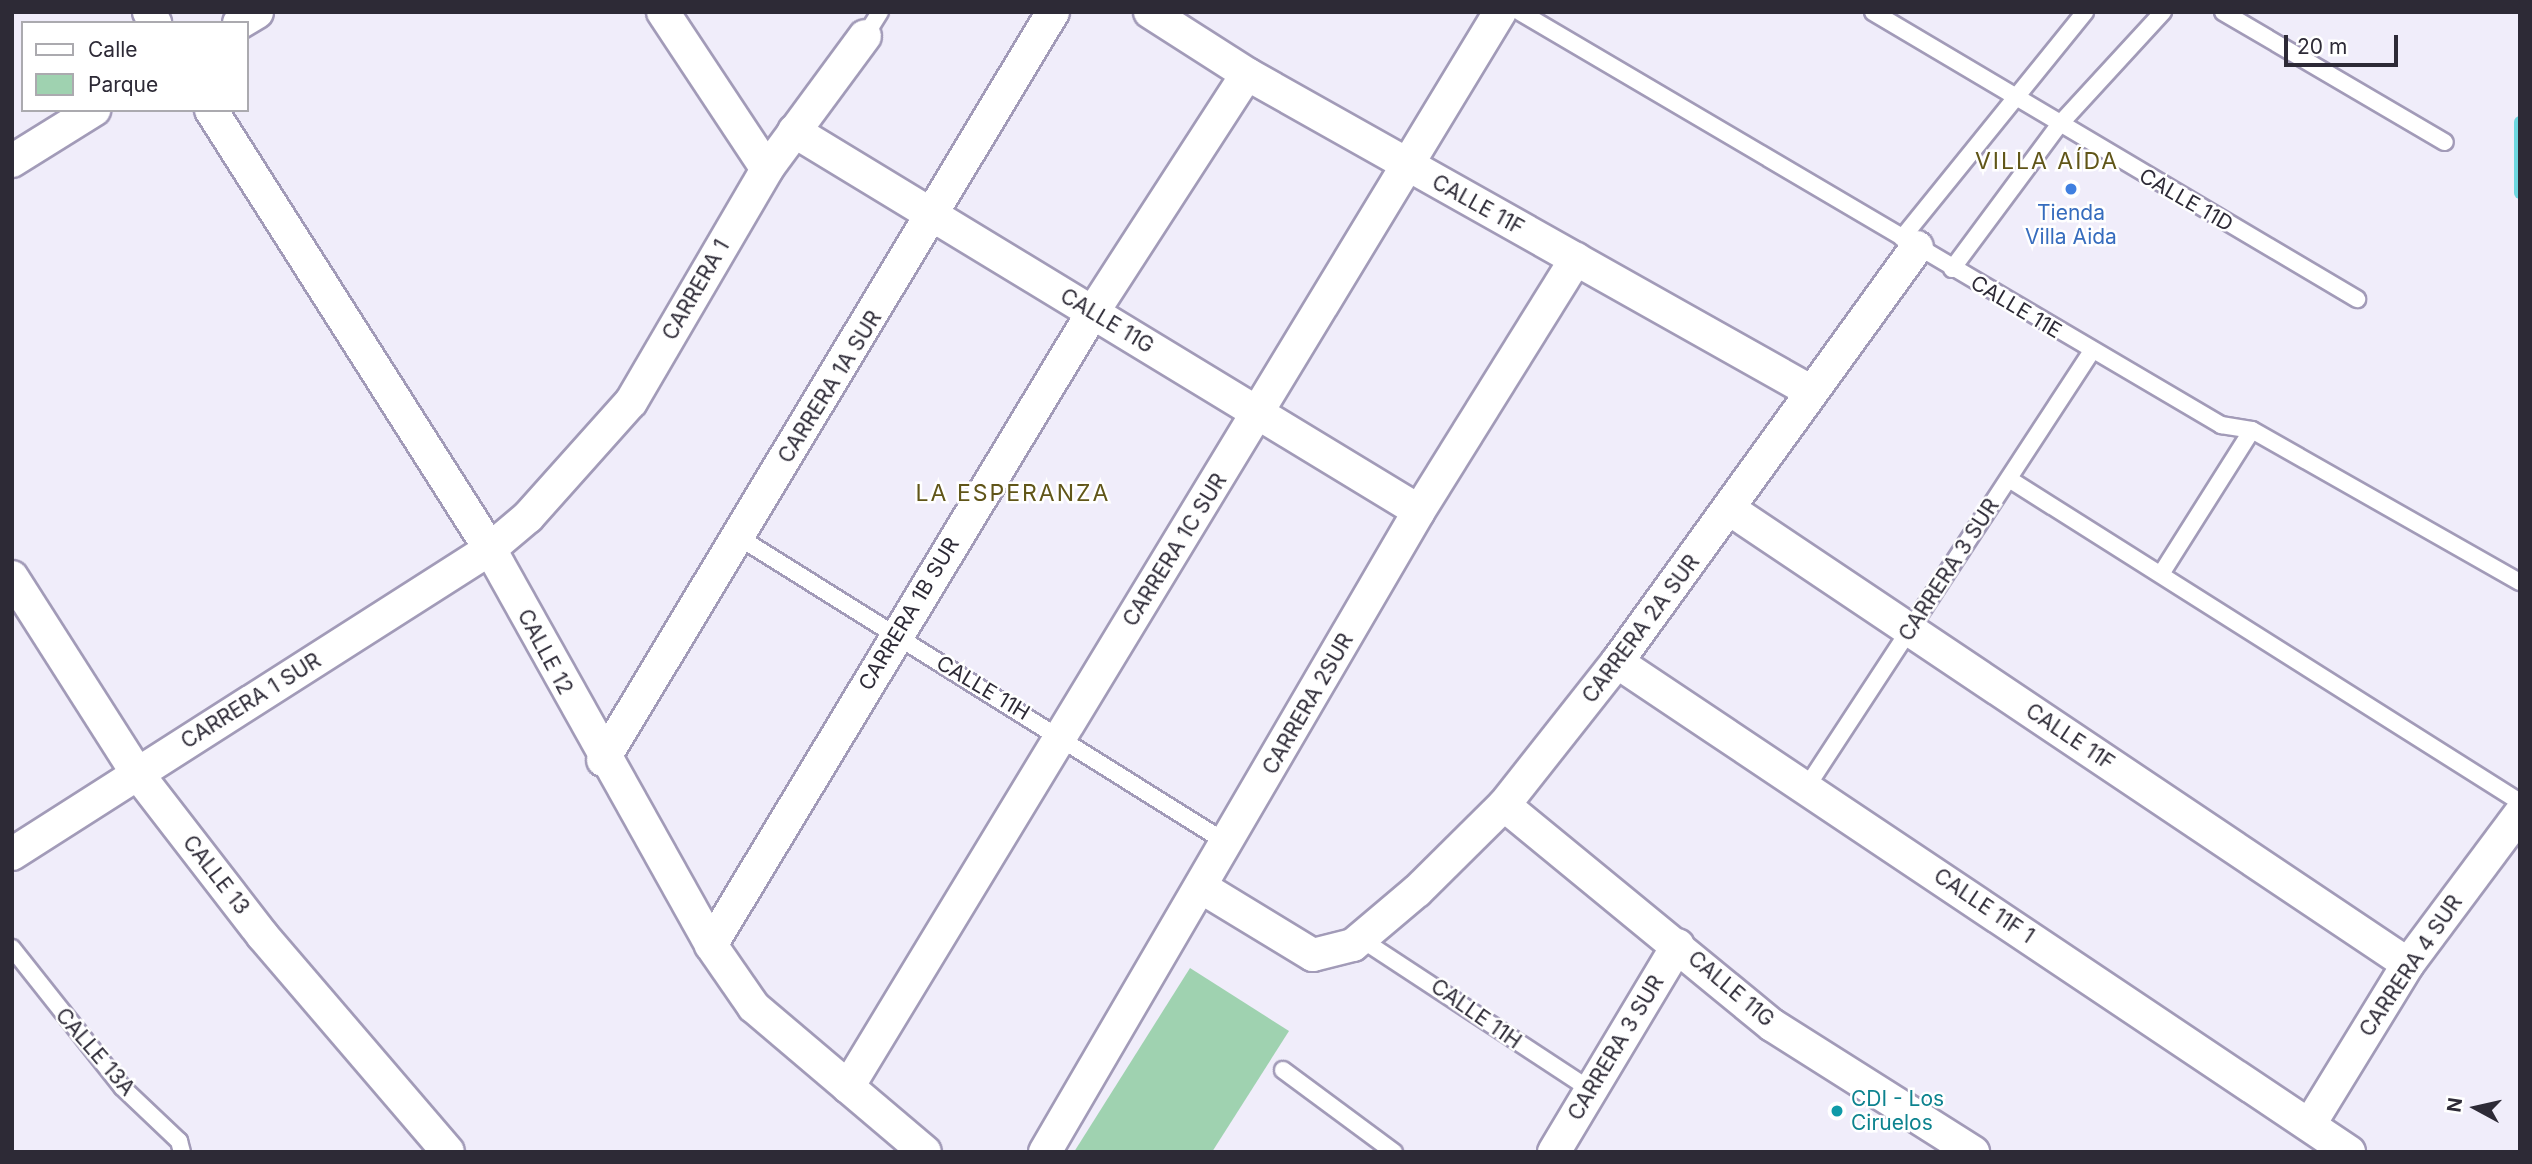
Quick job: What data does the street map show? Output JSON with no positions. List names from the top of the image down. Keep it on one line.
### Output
{"streets":{"street":["CALLE 11F","CARRERA 1","CALLE 11G","CARRERA 1A SUR","CARRERA 1C SUR","CARRERA 3 SUR","CARRERA 1B SUR","CARRERA 2A SUR","CALLE 12","CARRERA 1 SUR","CARRERA 2SUR","CALLE 13","CALLE 11F 1","CARRERA 4 SUR"],"lane":["CALLE 11D","CALLE 11E","CALLE 11H","CALLE 13A"]},"crossings":[["CALLE 11F","CARRERA 1C SUR"],["CALLE 11F","CARRERA 3 SUR"],["CALLE 11F","CARRERA 1B SUR"],["CALLE 11F","CARRERA 2A SUR"],["CALLE 11F","CARRERA 2SUR"],["CALLE 11F","CARRERA 4 SUR"],["CARRERA 1","CALLE 11G"],["CARRERA 1","CALLE 12"],["CARRERA 1","CARRERA 1 SUR"],["CALLE 11E","CARRERA 3 SUR"],["CALLE 11E","CARRERA 2A SUR"],["CALLE 11G","CARRERA 1A SUR"],["CALLE 11G","CARRERA 1C SUR"],["CALLE 11G","CARRERA 3 SUR"],["CALLE 11G","CARRERA 1B SUR"],["CALLE 11G","CARRERA 2A SUR"],["CALLE 11G","CARRERA 2SUR"],["CARRERA 1A SUR","CALLE 12"],["CARRERA 1A SUR","CALLE 11H"],["CARRERA 1C SUR","CALLE 12"],["CARRERA 1C SUR","CALLE 11H"],["CARRERA 3 SUR","CALLE 11H"],["CARRERA 3 SUR","CALLE 11F 1"],["CARRERA 1B SUR","CALLE 12"],["CARRERA 1B SUR","CALLE 11H"],["CARRERA 2A SUR","CALLE 11H"],["CARRERA 2A SUR","CARRERA 2SUR"],["CARRERA 2A SUR","CALLE 11F 1"],["CALLE 12","CARRERA 1 SUR"],["CALLE 11H","CARRERA 2SUR"],["CARRERA 1 SUR","CALLE 13"],["CALLE 11F 1","CARRERA 4 SUR"]],"districts":["VILLA AÍDA","LA ESPERANZA"],"places":["Tienda Villa Aida","CDI - Los Ciruelos"],"legend":["Calle","Parque"],"scale_bar":"20 m","north":"left"}
